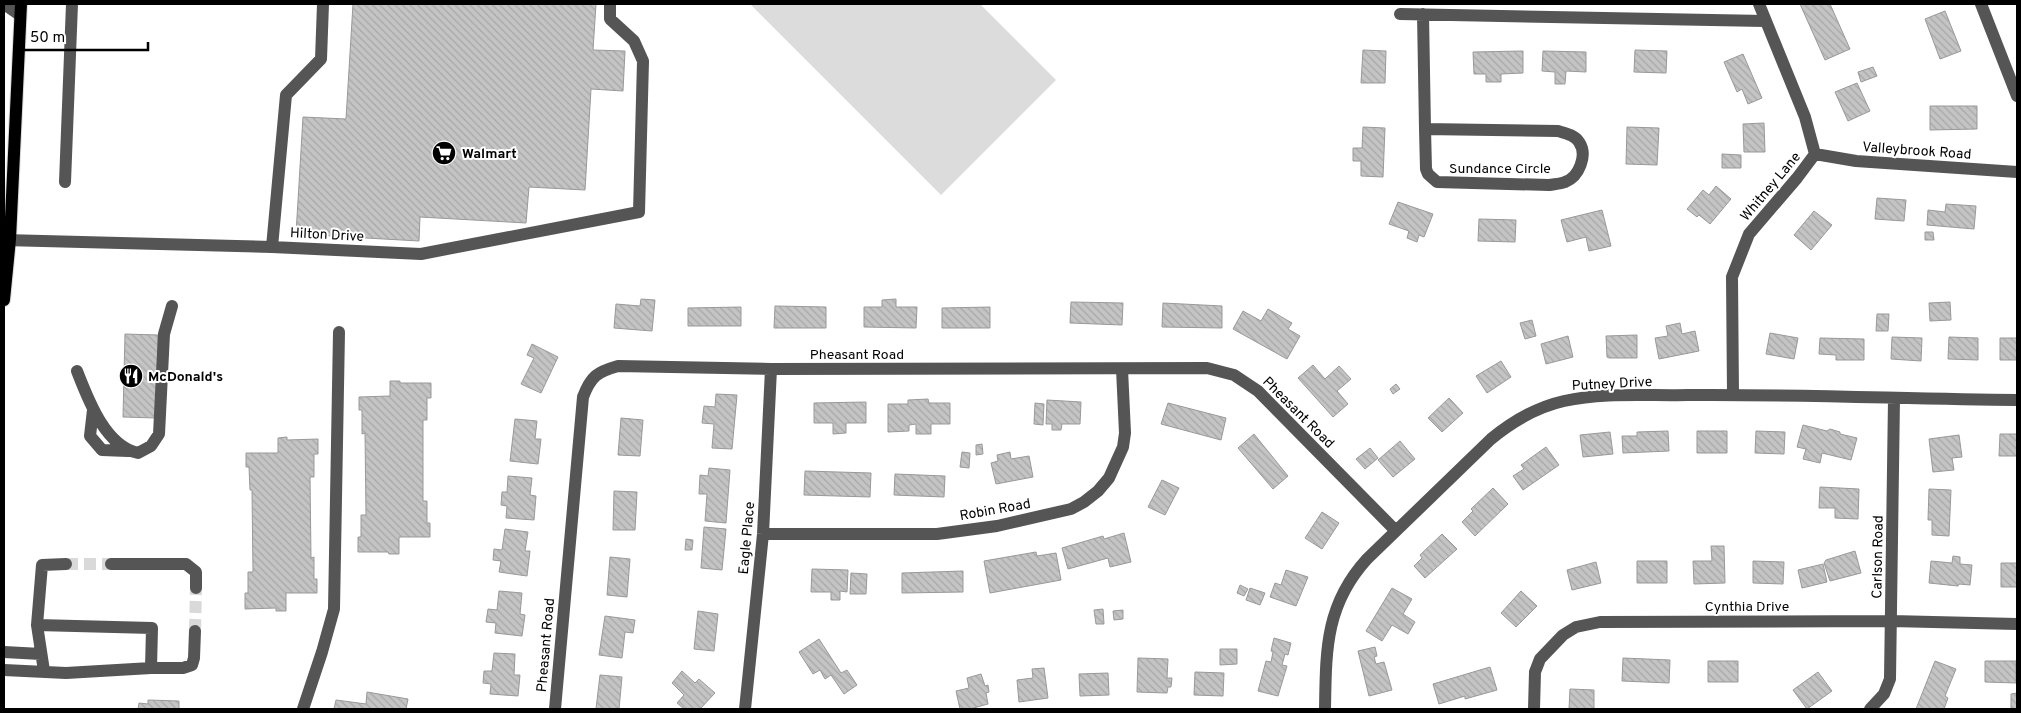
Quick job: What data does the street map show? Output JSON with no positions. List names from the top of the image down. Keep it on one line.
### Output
{"streets":{"street":["Valleybrook Road","Sundance Circle","Whitney Lane","Hilton Drive","Pheasant Road","Putney Drive","Robin Road","Eagle Place","Carlson Road","Cynthia Drive"]},"crossings":[["Valleybrook Road","Whitney Lane"],["Whitney Lane","Putney Drive"],["Pheasant Road","Putney Drive"],["Pheasant Road","Robin Road"],["Pheasant Road","Eagle Place"],["Putney Drive","Carlson Road"],["Robin Road","Eagle Place"],["Carlson Road","Cynthia Drive"]],"places":{"supermarket":["Walmart"],"restaurant":["McDonald's"]},"scale_bar":"50 m"}
